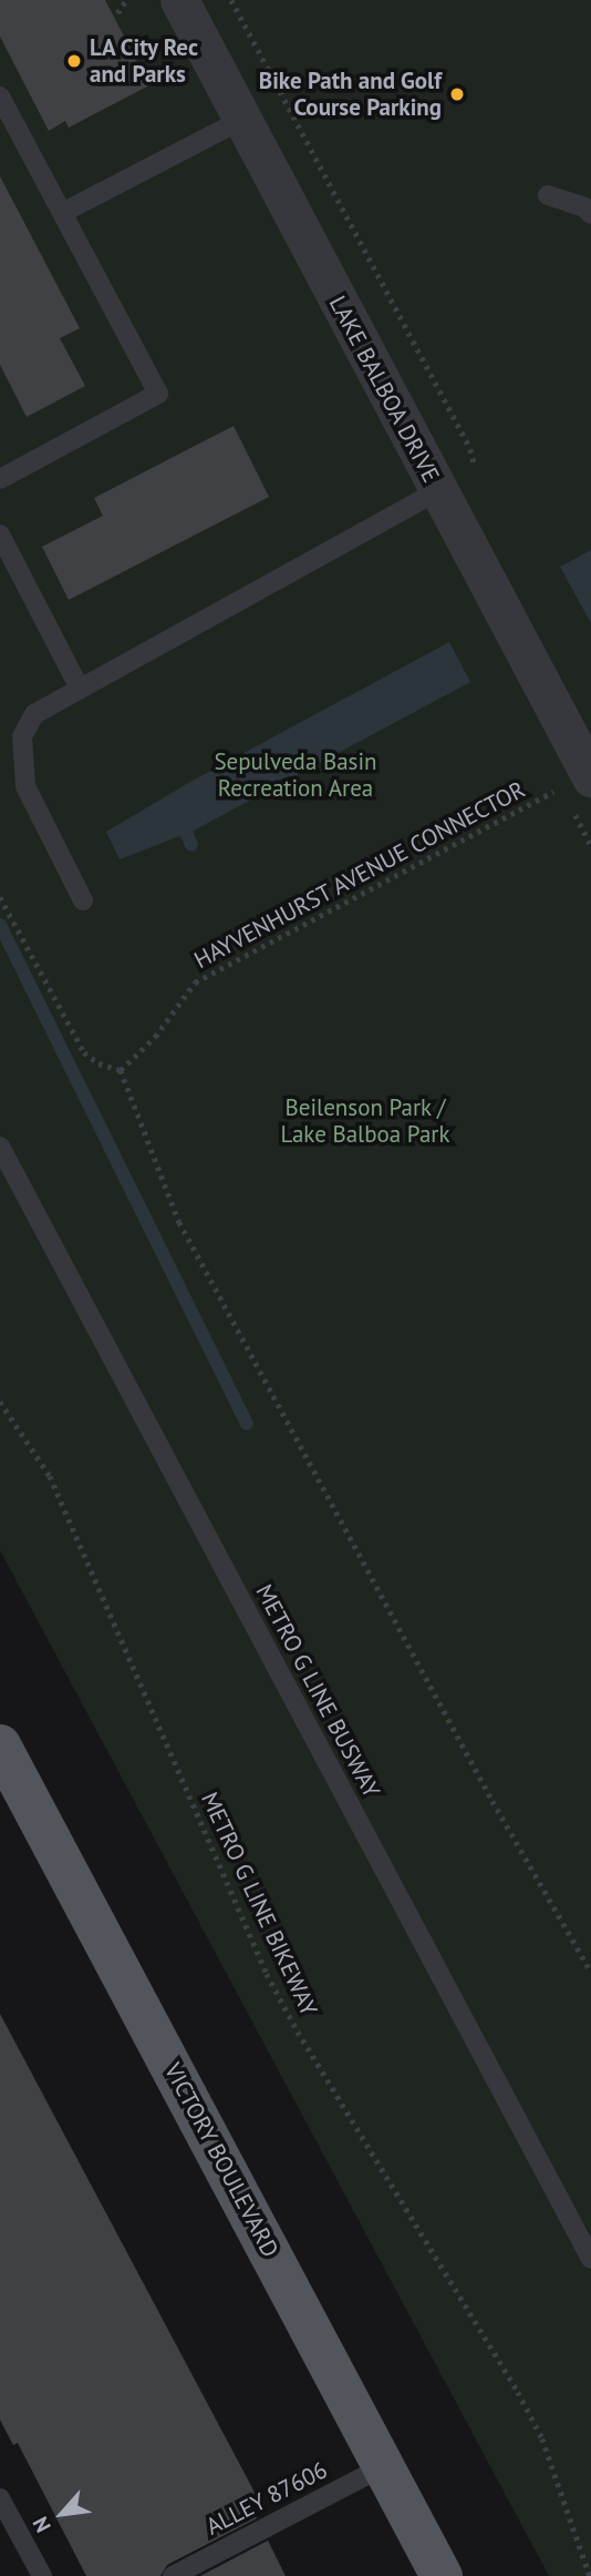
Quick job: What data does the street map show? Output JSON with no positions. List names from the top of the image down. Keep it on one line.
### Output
{"streets":{"main road":["VICTORY BOULEVARD"],"street":["LAKE BALBOA DRIVE"],"lane":["METRO G LINE BUSWAY","ALLEY 87606"],"path":["HAYVENHURST AVENUE CONNECTOR","METRO G LINE BIKEWAY"]},"crossings":[["LAKE BALBOA DRIVE","HAYVENHURST AVENUE CONNECTOR"],["VICTORY BOULEVARD","ALLEY 87606"]],"parks":["Sepulveda Basin Recreation Area","Beilenson Park / Lake Balboa Park"],"places":["LA City Rec and Parks","Bike Path and Golf Course Parking"],"north":"bottom left"}
